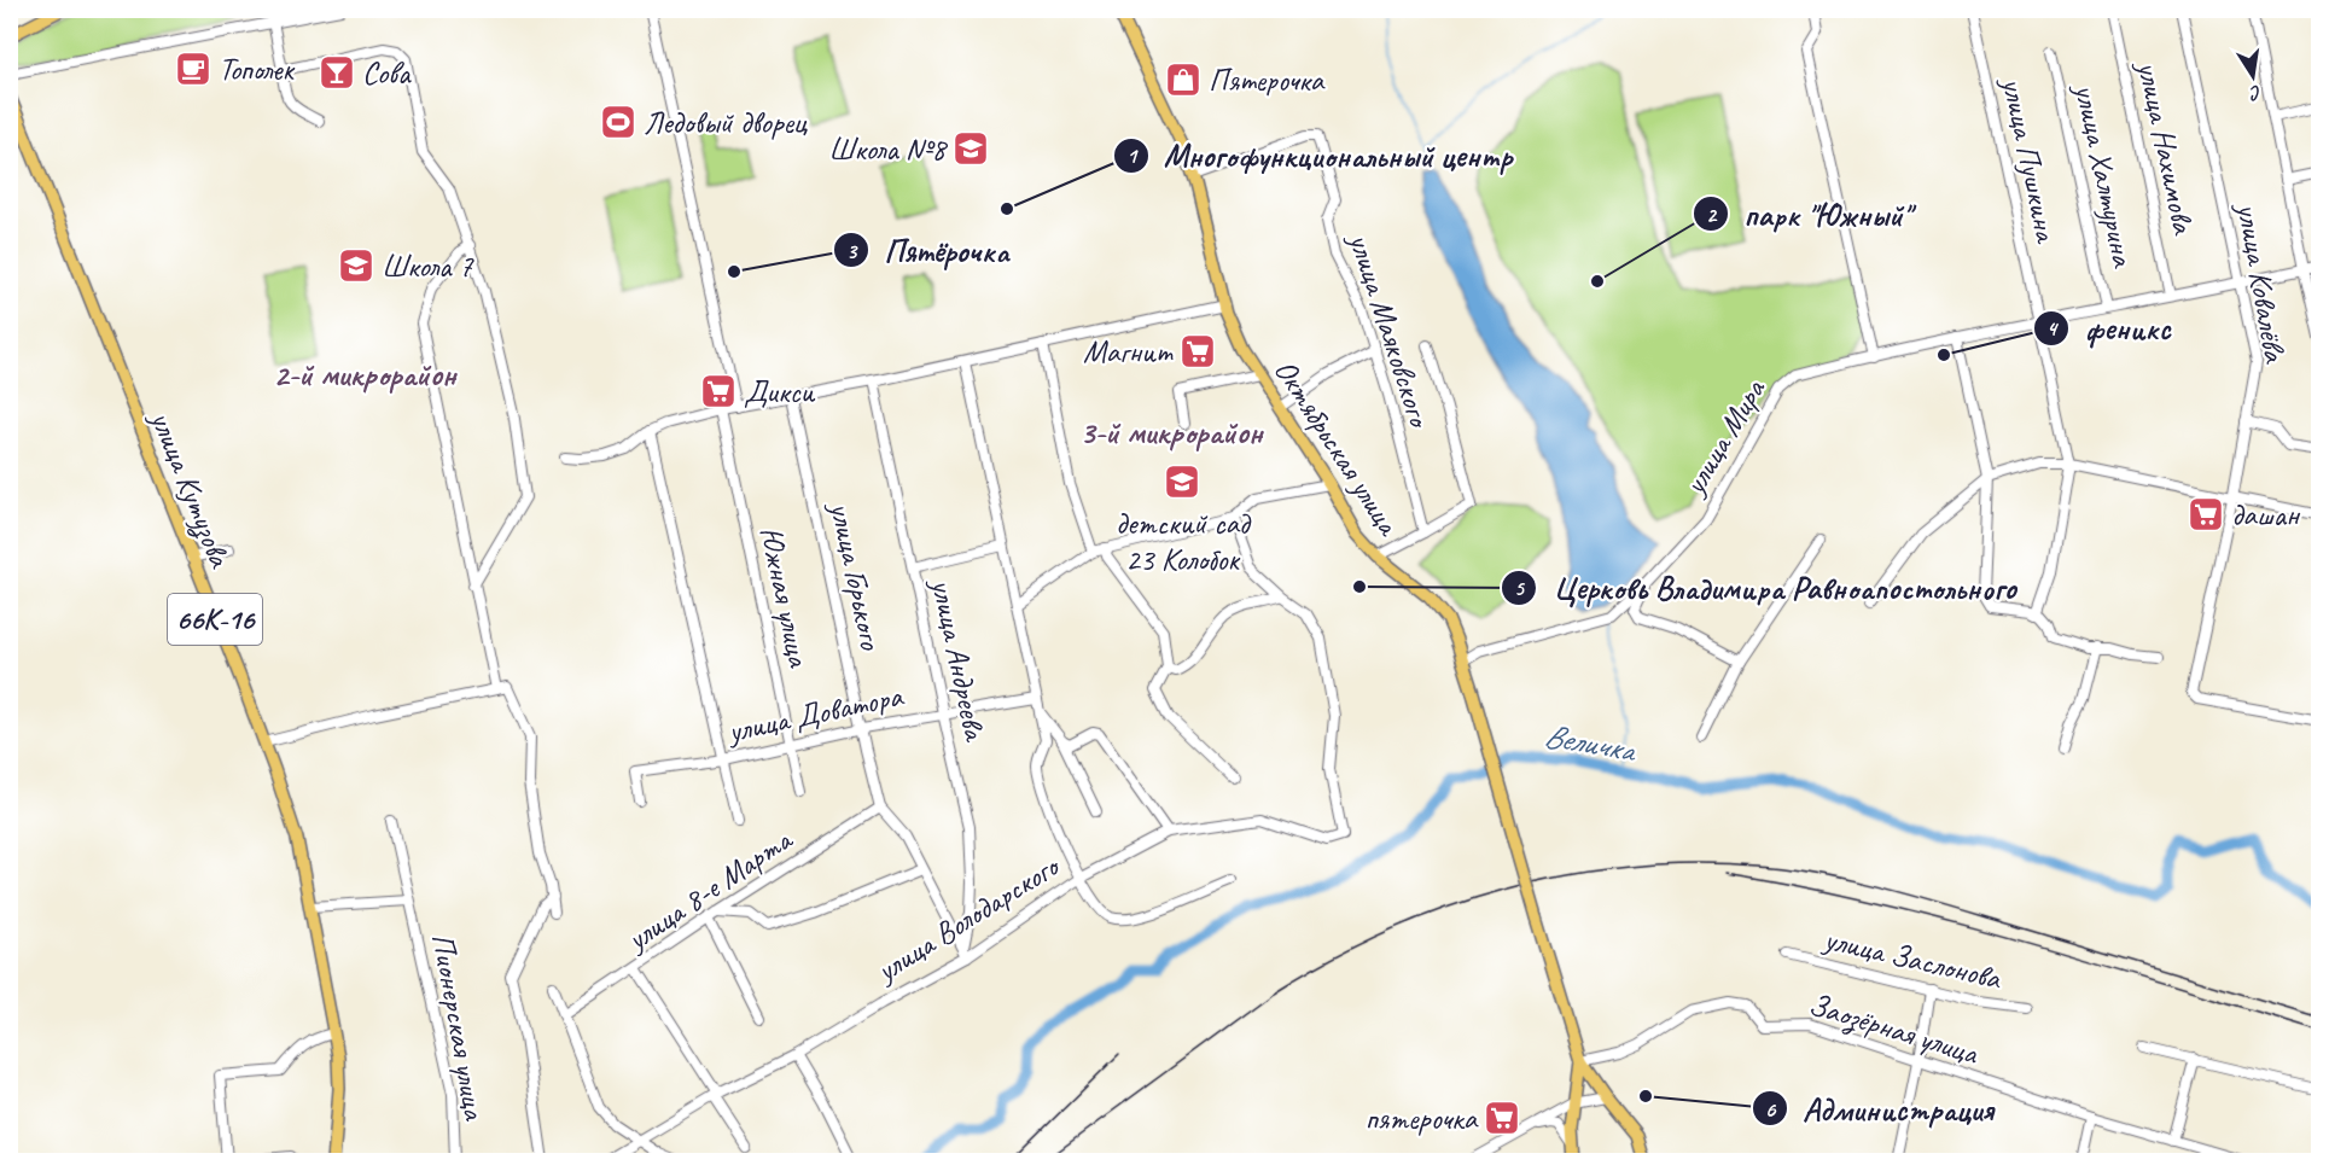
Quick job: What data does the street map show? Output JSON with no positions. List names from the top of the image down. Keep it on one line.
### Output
{"streets":{"main road":["Октябрьская улица","улица Кутузова","66К-16"],"street":["улица Нахимова","улица Пушкина","улица Халтурина","улица Ковалёва","улица Маяковского","улица Мира","улица Горького","Южная улица","улица Андреева","улица Доватора","улица 8-е Марта","улица Володарского","улица Заслонова","Пионерская улица","Заозёрная улица"]},"crossings":[["улица Нахимова","улица Мира"],["улица Пушкина","улица Мира"],["улица Халтурина","улица Мира"],["улица Ковалёва","улица Мира"],["улица Маяковского","Октябрьская улица"],["улица Мира","Октябрьская улица"],["Октябрьская улица","Заозёрная улица"],["улица Кутузова","Пионерская улица"],["улица Горького","улица Доватора"],["улица Горького","улица 8-е Марта"],["Южная улица","улица Доватора"],["улица Андреева","улица Доватора"],["улица Андреева","улица Володарского"]],"districts":["2-й микрорайон","3-й микрорайон"],"water":["Величка"],"places":{"cafe":["Тополек"],"bar":["Сова"],"shop":["Пятерочка"],"sports":["Ледовый дворец"],"school or university":["Школа №8","Школа 7","детский сад 23 Колобок"],"other":["Многофункциональный центр","Пятёрочка","парк \"Южный\"","феникс","Церковь Владимира Равноапостольного","Администрация"],"supermarket":["Магнит","Дикси","дашан","пятерочка"]},"north":"bottom"}
